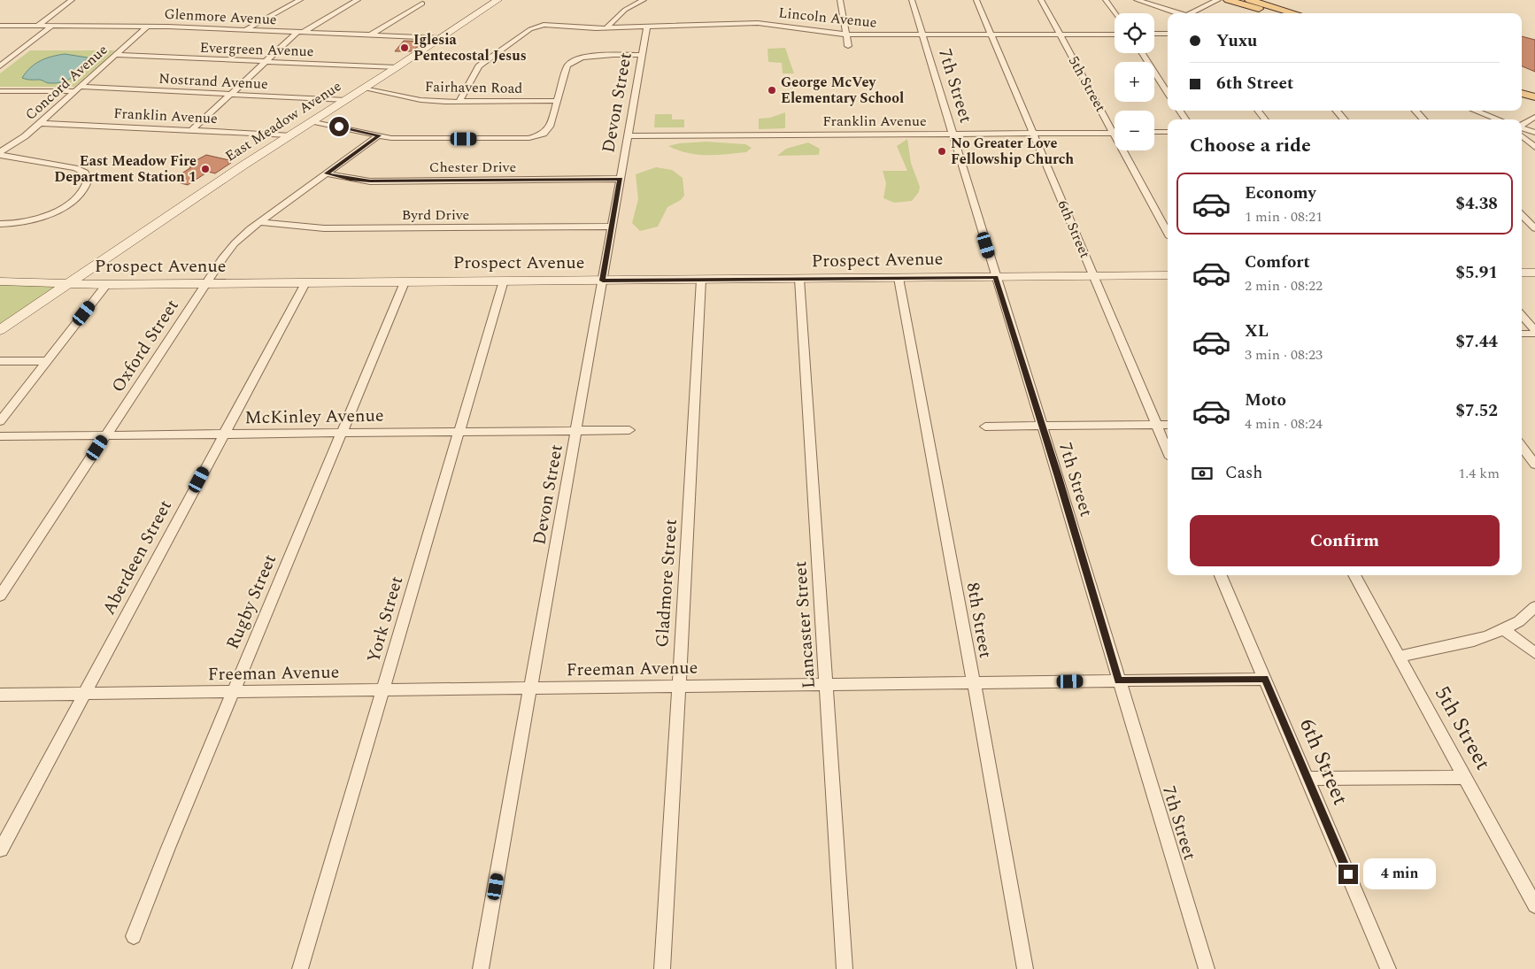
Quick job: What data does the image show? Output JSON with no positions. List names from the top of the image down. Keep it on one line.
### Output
{"streets":{"street":["Glenmore Avenue","Lincoln Avenue","Evergreen Avenue","Nostrand Avenue","Concord Avenue","5th Street","7th Street","Fairhaven Road","Devon Street","Franklin Avenue","East Meadow Avenue","Chester Drive","Byrd Drive","6th Street","Prospect Avenue","Oxford Street","McKinley Avenue","Aberdeen Street","Gladmore Street","Rugby Street","York Street","8th Street","Lancaster Street","Freeman Avenue"]},"crossings":[["Glenmore Avenue","Concord Avenue"],["Glenmore Avenue","East Meadow Avenue"],["Lincoln Avenue","5th Street"],["Lincoln Avenue","7th Street"],["Lincoln Avenue","Fairhaven Road"],["Lincoln Avenue","Devon Street"],["Lincoln Avenue","6th Street"],["Evergreen Avenue","Concord Avenue"],["Evergreen Avenue","East Meadow Avenue"],["Nostrand Avenue","Concord Avenue"],["Nostrand Avenue","East Meadow Avenue"],["Concord Avenue","Franklin Avenue"],["5th Street","Franklin Avenue"],["7th Street","Franklin Avenue"],["7th Street","Prospect Avenue"],["7th Street","Freeman Avenue"],["Fairhaven Road","East Meadow Avenue"],["Devon Street","Franklin Avenue"],["Devon Street","Chester Drive"],["Devon Street","Byrd Drive"],["Devon Street","Prospect Avenue"],["Devon Street","McKinley Avenue"],["Devon Street","Freeman Avenue"],["Franklin Avenue","East Meadow Avenue"],["Franklin Avenue","6th Street"],["East Meadow Avenue","Prospect Avenue"],["Chester Drive","Oxford Street"],["Byrd Drive","Oxford Street"],["6th Street","Prospect Avenue"],["6th Street","Freeman Avenue"],["Prospect Avenue","Oxford Street"],["Prospect Avenue","Aberdeen Street"],["Prospect Avenue","Gladmore Street"],["Prospect Avenue","Rugby Street"],["Prospect Avenue","York Street"],["Prospect Avenue","8th Street"],["Prospect Avenue","Lancaster Street"],["Oxford Street","McKinley Avenue"],["McKinley Avenue","Aberdeen Street"],["McKinley Avenue","Rugby Street"],["McKinley Avenue","York Street"],["Aberdeen Street","Freeman Avenue"],["Gladmore Street","Freeman Avenue"],["Rugby Street","Freeman Avenue"],["York Street","Freeman Avenue"],["8th Street","Freeman Avenue"],["Lancaster Street","Freeman Avenue"]],"places":["Iglesia Pentecostal Jesus","George McVey Elementary School","No Greater Love Fellowship Church","East Meadow Fire Department Station 1"],"page":{"map_buttons":["+","−"],"banner":["Yuxu","6th Street"],"heading":"Choose a ride","list":[{"name":"Economy","note":"1 min · 08:21","value":"$4.38"},{"name":"Comfort","note":"2 min · 08:22","value":"$5.91"},{"name":"XL","note":"3 min · 08:23","value":"$7.44"},{"name":"Moto","note":"4 min · 08:24","value":"$7.52"}],"pay":["Cash","1.4 km"],"buttons":"Confirm","bubble":"4 min"}}
